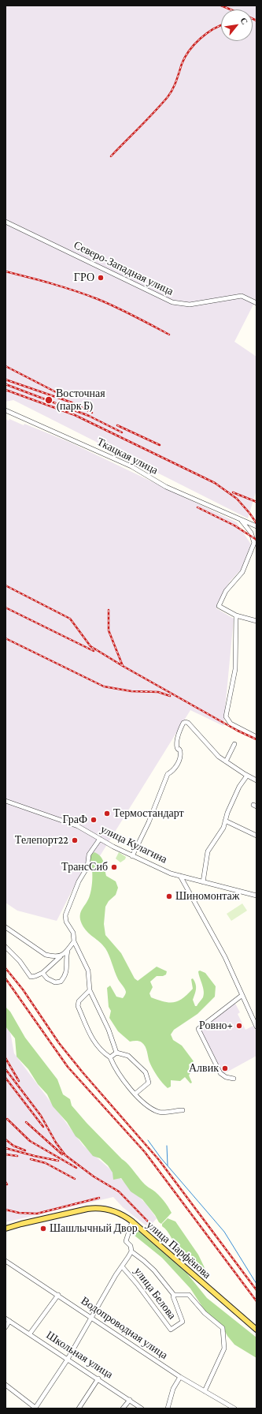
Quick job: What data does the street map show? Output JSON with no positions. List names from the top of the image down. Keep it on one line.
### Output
{"streets":{"main road":["улица Парфёнова"],"street":["Северо-Западная улица","Ткацкая улица","улица Кулагина","улица Белова","Водопроводная улица","Школьная улица"]},"crossings":[["улица Белова","Водопроводная улица"]],"places":["ГРО","Восточная (парк Б)","Термостандарт","ГраФ","Телепорт22","ТрансСиб","Шиномонтаж","Ровно+","Алвик","Шашлычный Двор"],"north":"top right"}
